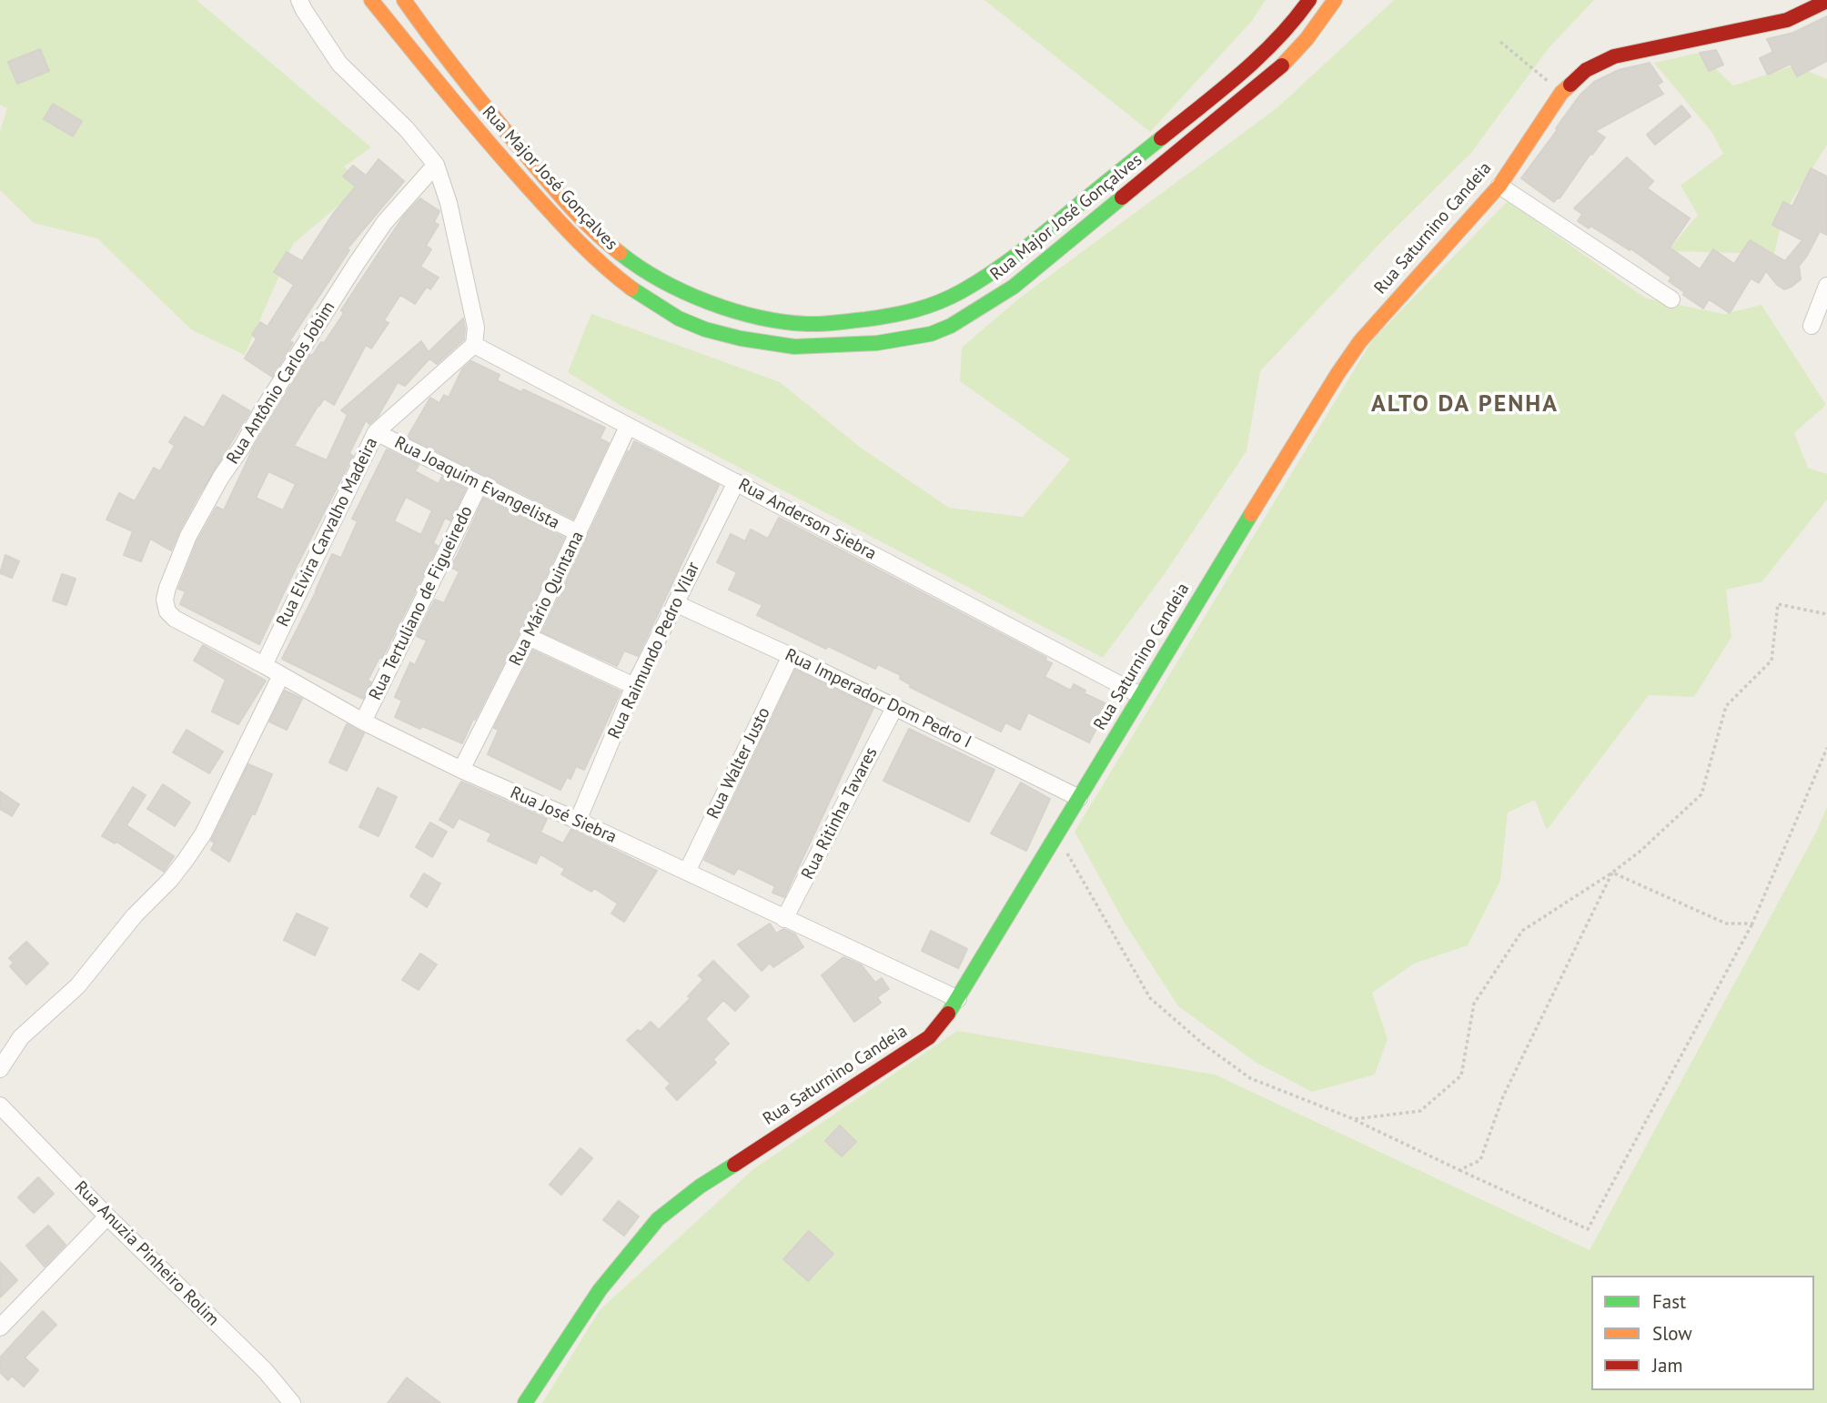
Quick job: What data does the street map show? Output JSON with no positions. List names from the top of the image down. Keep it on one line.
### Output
{"streets":{"street":["Rua Major José Gonçalves","Rua Saturnino Candeia","Rua Antônio Carlos Jobim","Rua Joaquim Evangelista","Rua Anderson Siebra","Rua Elvira Carvalho Madeira","Rua Mário Quintana","Rua Tertuliano de Figueiredo","Rua Raimundo Pedro Vilar","Rua Imperador Dom Pedro I","Rua Walter Justo","Rua Ritinha Tavares","Rua José Siebra","Rua Anuzia Pinheiro Rolim"]},"crossings":[["Rua Saturnino Candeia","Rua Anderson Siebra"],["Rua Saturnino Candeia","Rua Imperador Dom Pedro I"],["Rua Saturnino Candeia","Rua José Siebra"],["Rua Antônio Carlos Jobim","Rua José Siebra"],["Rua Joaquim Evangelista","Rua Elvira Carvalho Madeira"],["Rua Joaquim Evangelista","Rua Mário Quintana"],["Rua Joaquim Evangelista","Rua Tertuliano de Figueiredo"],["Rua Anderson Siebra","Rua Elvira Carvalho Madeira"],["Rua Anderson Siebra","Rua Mário Quintana"],["Rua Anderson Siebra","Rua Raimundo Pedro Vilar"],["Rua Elvira Carvalho Madeira","Rua José Siebra"],["Rua Mário Quintana","Rua José Siebra"],["Rua Tertuliano de Figueiredo","Rua José Siebra"],["Rua Raimundo Pedro Vilar","Rua Imperador Dom Pedro I"],["Rua Raimundo Pedro Vilar","Rua José Siebra"],["Rua Imperador Dom Pedro I","Rua Walter Justo"],["Rua Imperador Dom Pedro I","Rua Ritinha Tavares"],["Rua Walter Justo","Rua José Siebra"],["Rua Ritinha Tavares","Rua José Siebra"]],"districts":["ALTO DA PENHA"],"legend":["Fast","Slow","Jam"]}
